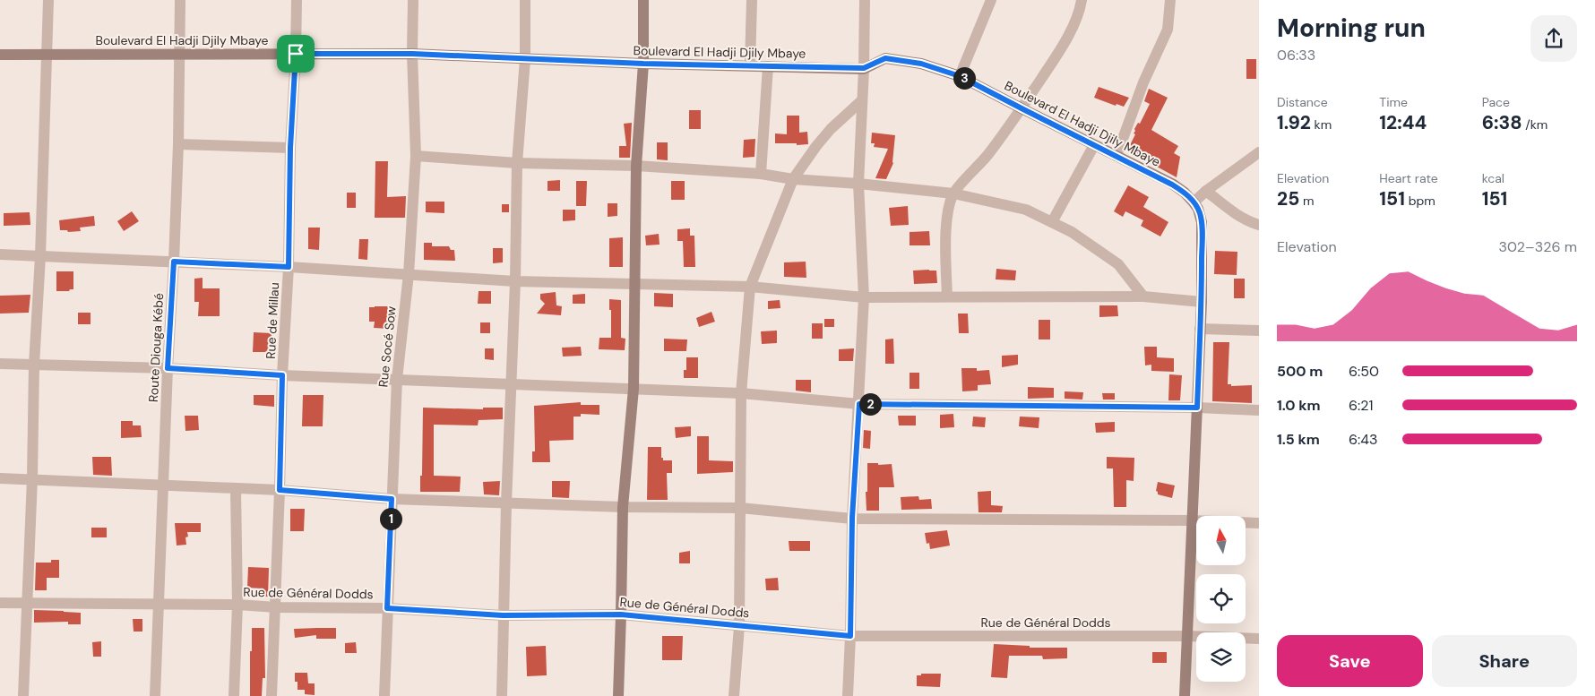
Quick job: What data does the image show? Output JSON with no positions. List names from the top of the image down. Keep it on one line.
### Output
{"streets":{"main road":["Boulevard El Hadji Djily Mbaye"],"street":["Rue de Millau","Rue Socé Sow","Route Diouga Kébé","Rue de Général Dodds"]},"crossings":[["Boulevard El Hadji Djily Mbaye","Rue de Millau"],["Boulevard El Hadji Djily Mbaye","Rue Socé Sow"],["Boulevard El Hadji Djily Mbaye","Route Diouga Kébé"],["Boulevard El Hadji Djily Mbaye","Rue de Général Dodds"],["Rue de Millau","Rue de Général Dodds"],["Rue Socé Sow","Rue de Général Dodds"],["Route Diouga Kébé","Rue de Général Dodds"]],"north":"top","page":{"heading":["Morning run","06:33"],"pins":["3","2","1"],"stats":[["Distance","1.92 km"],["Time","12:44"],["Pace","6:38 /km"],["Elevation","25 m"],["Heart rate","151 bpm"],["kcal","151"]],"chart":["Elevation","302–326 m"],"list":[{"name":"500 m","note":"6:50"},{"name":"1.0 km","note":"6:21"},{"name":"1.5 km","note":"6:43"}],"buttons":["Save","Share"]}}
